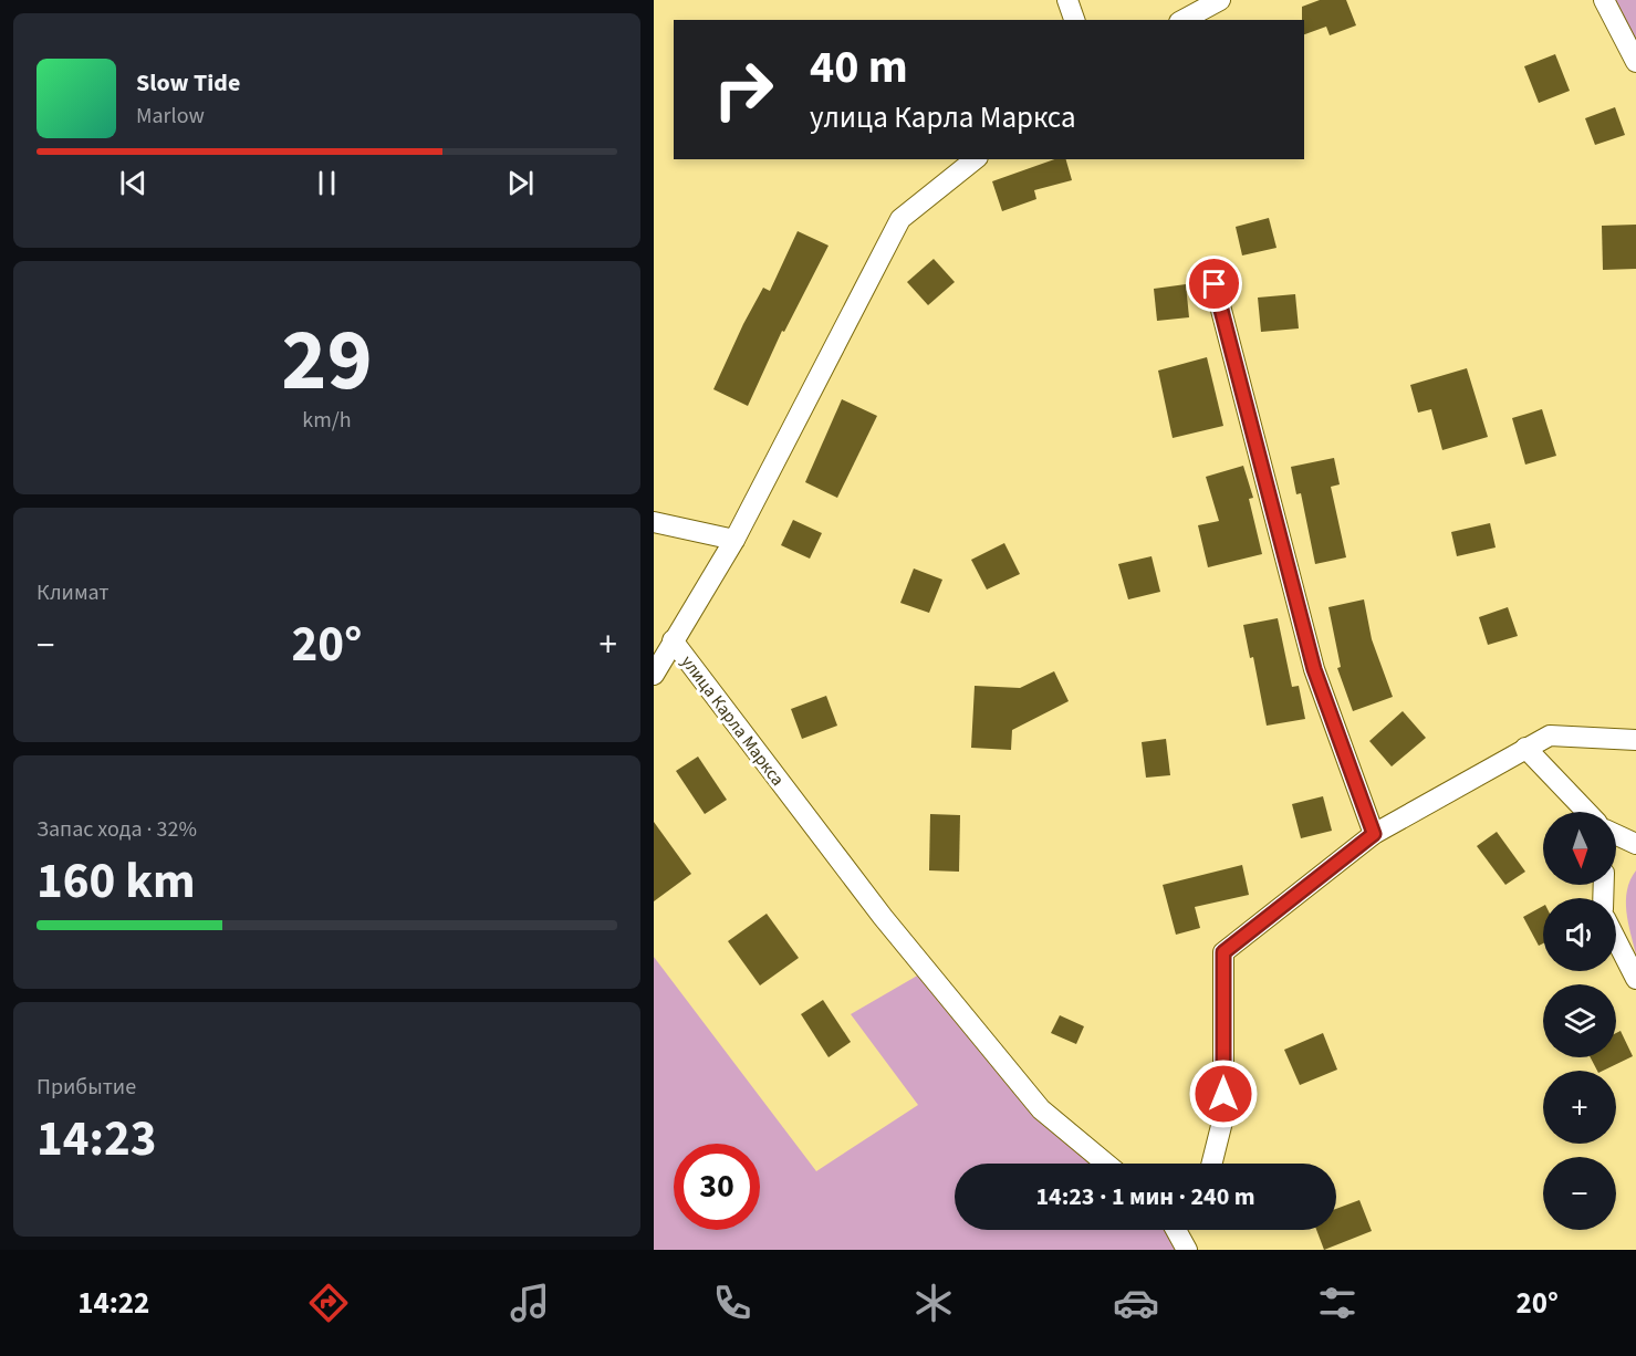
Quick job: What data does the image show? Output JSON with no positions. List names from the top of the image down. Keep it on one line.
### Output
{"streets":{"street":["улица Карла Маркса"]},"north":"bottom","page":{"turn":["40 m","улица Карла Маркса"],"song":["Slow Tide","Marlow"],"tile":[["29","km/h"],"Климат",["Запас хода · 32%","160 km"],["Прибытие","14:23"]],"heat":["−","20°","+"],"map_buttons":["+","−"],"limit":"30","trip":"14:23 · 1 мин · 240 m","tabs":["14:22","20°"]}}
